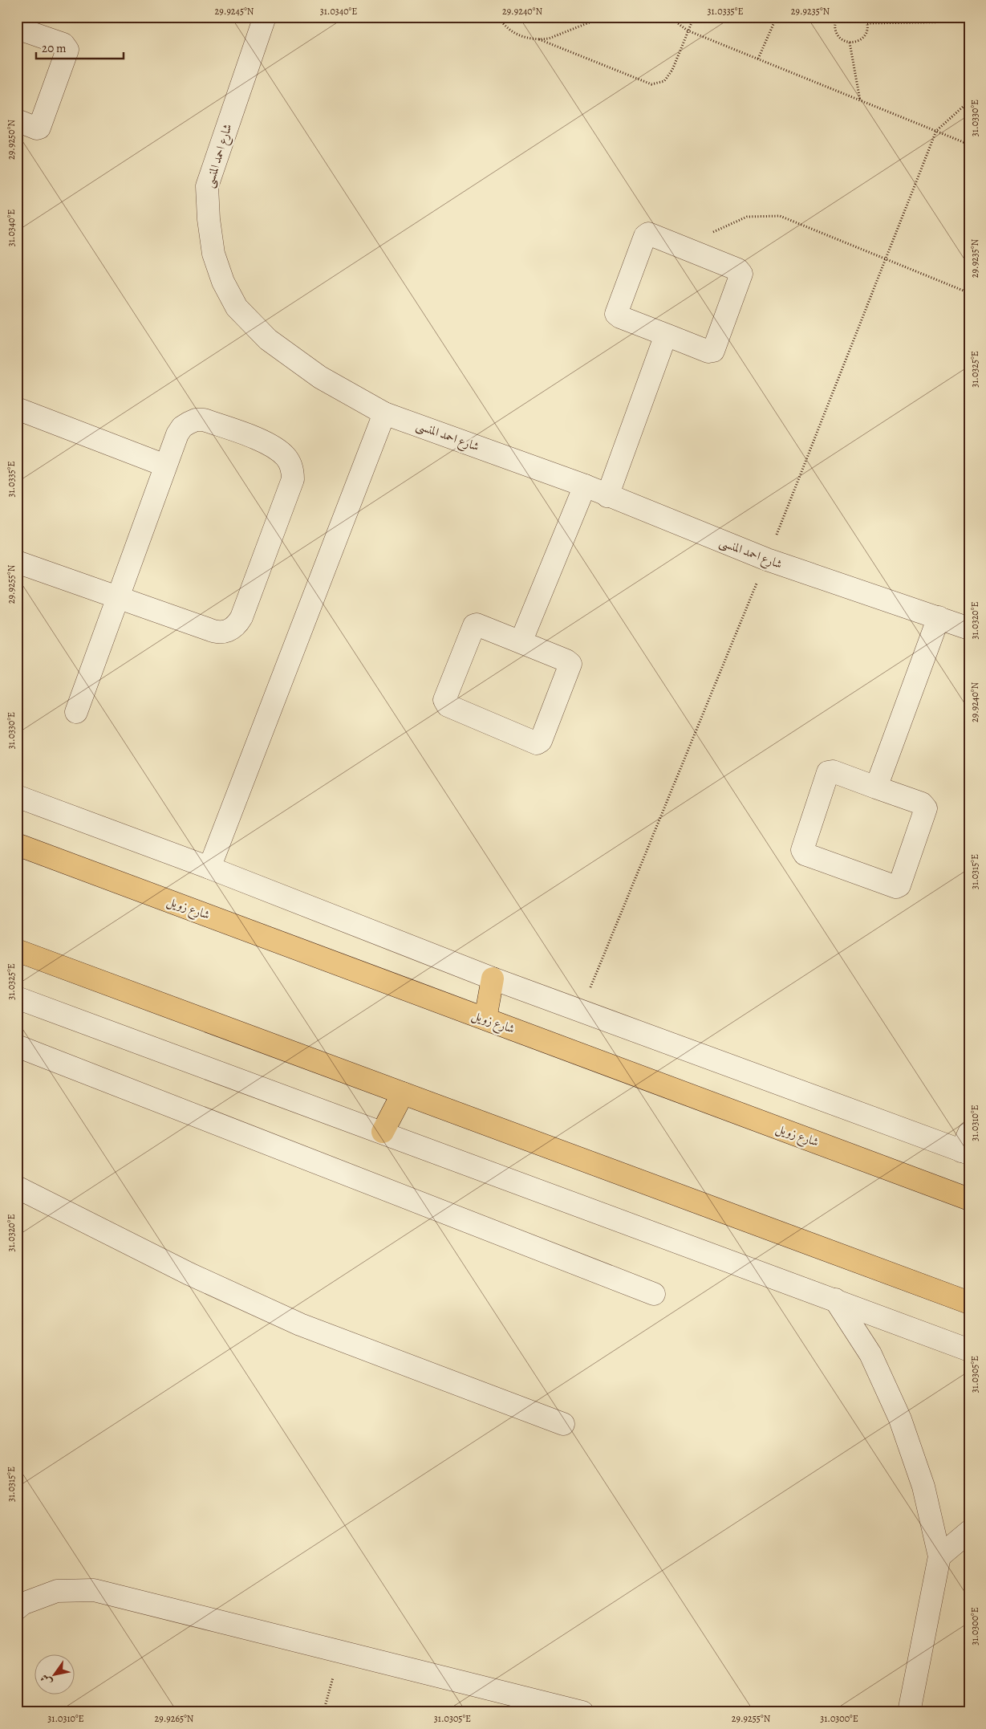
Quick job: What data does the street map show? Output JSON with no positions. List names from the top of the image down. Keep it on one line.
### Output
{"streets":{"main road":["شارع زويل"],"street":["شارع احمد المنسى"]},"scale_bar":"20 m","north":"bottom left","coordinates":["29.9245°N","31.0340°E","29.9240°N","31.0335°E","29.9235°N","31.0330°E","29.9250°N","31.0325°E","29.9255°N","31.0320°E","31.0315°E","31.0310°E","31.0305°E","31.0300°E","29.9265°N"]}
